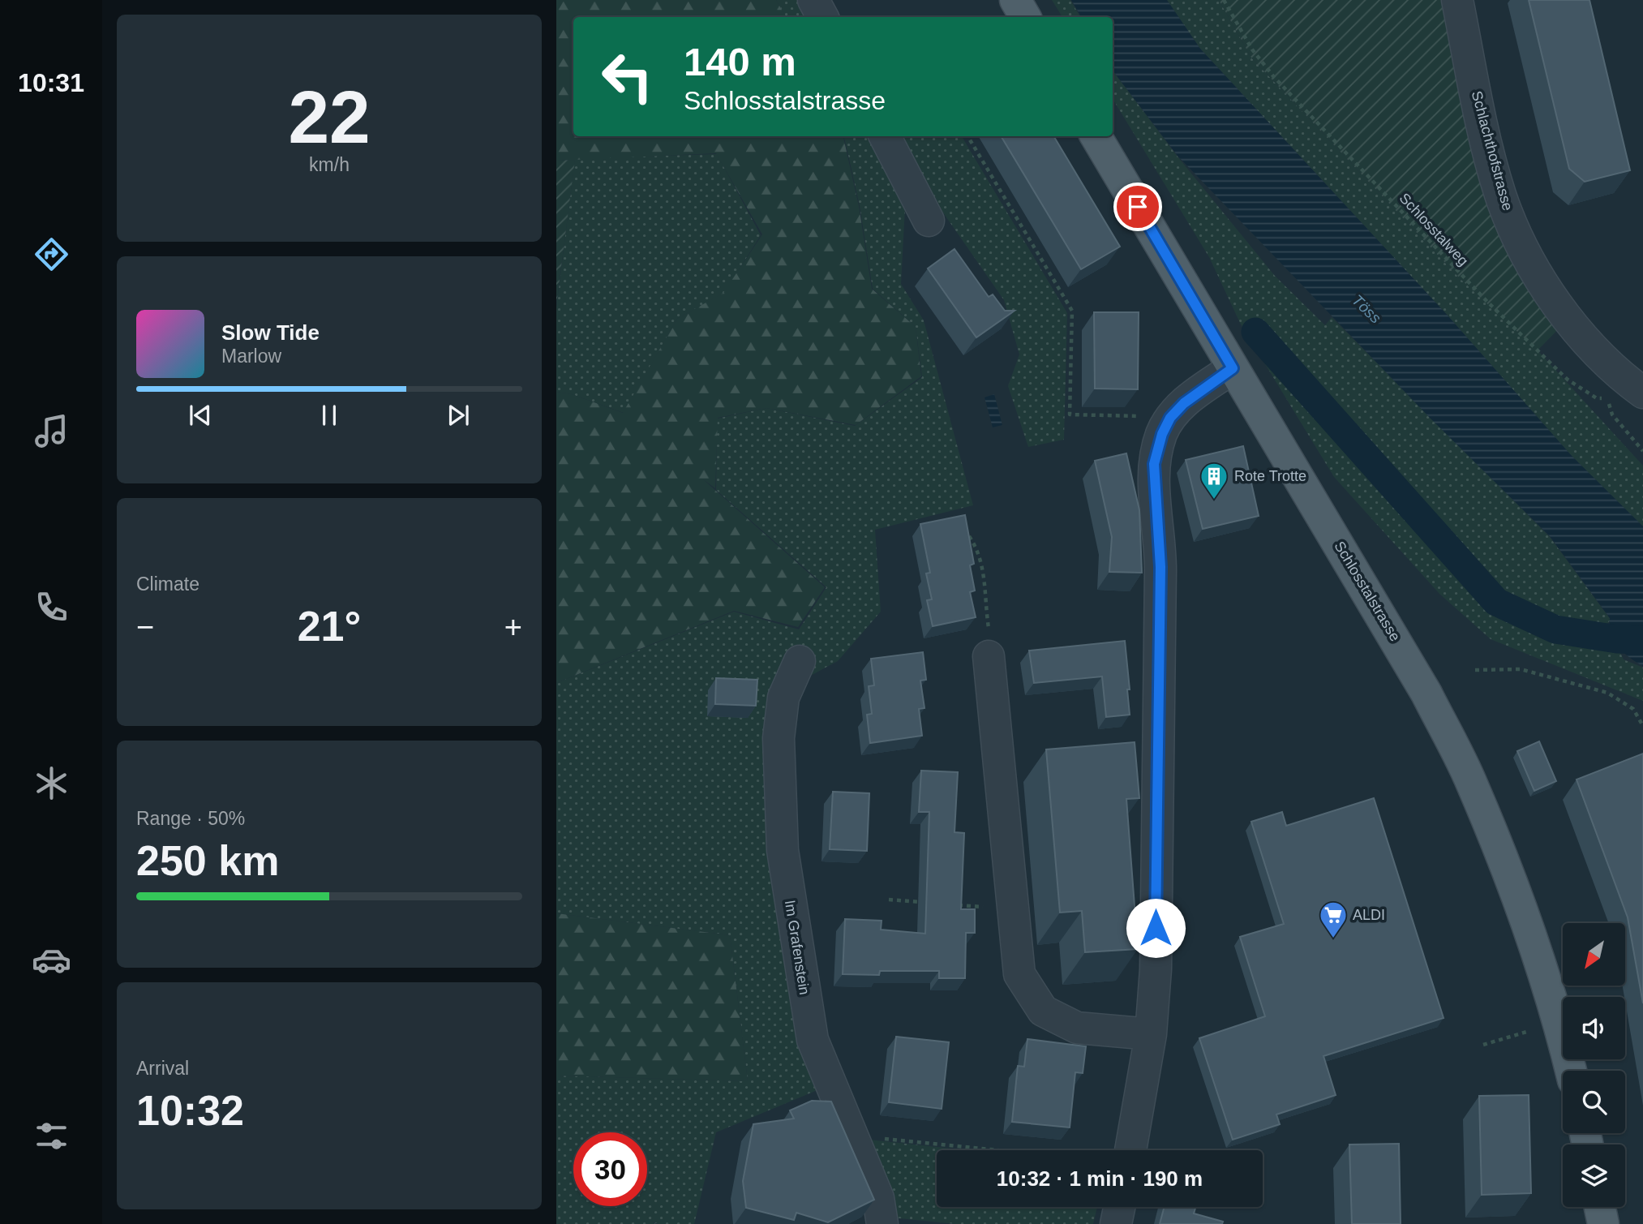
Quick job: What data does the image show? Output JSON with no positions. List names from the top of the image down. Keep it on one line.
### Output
{"streets":{"main road":["Schlosstalstrasse"],"street":["Schlachthofstrasse","Im Grafenstein"],"path":["Schlosstalweg"]},"water":["Töss"],"places":{"building":["Rote Trotte"],"supermarket":["ALDI"]},"north":"bottom left","page":{"tabs":"10:31","tile":[["22","km/h"],"Climate",["Range · 50%","250 km"],["Arrival","10:32"]],"turn":["140 m","Schlosstalstrasse"],"song":["Slow Tide","Marlow"],"heat":["−","21°","+"],"limit":"30","trip":"10:32 · 1 min · 190 m"}}
